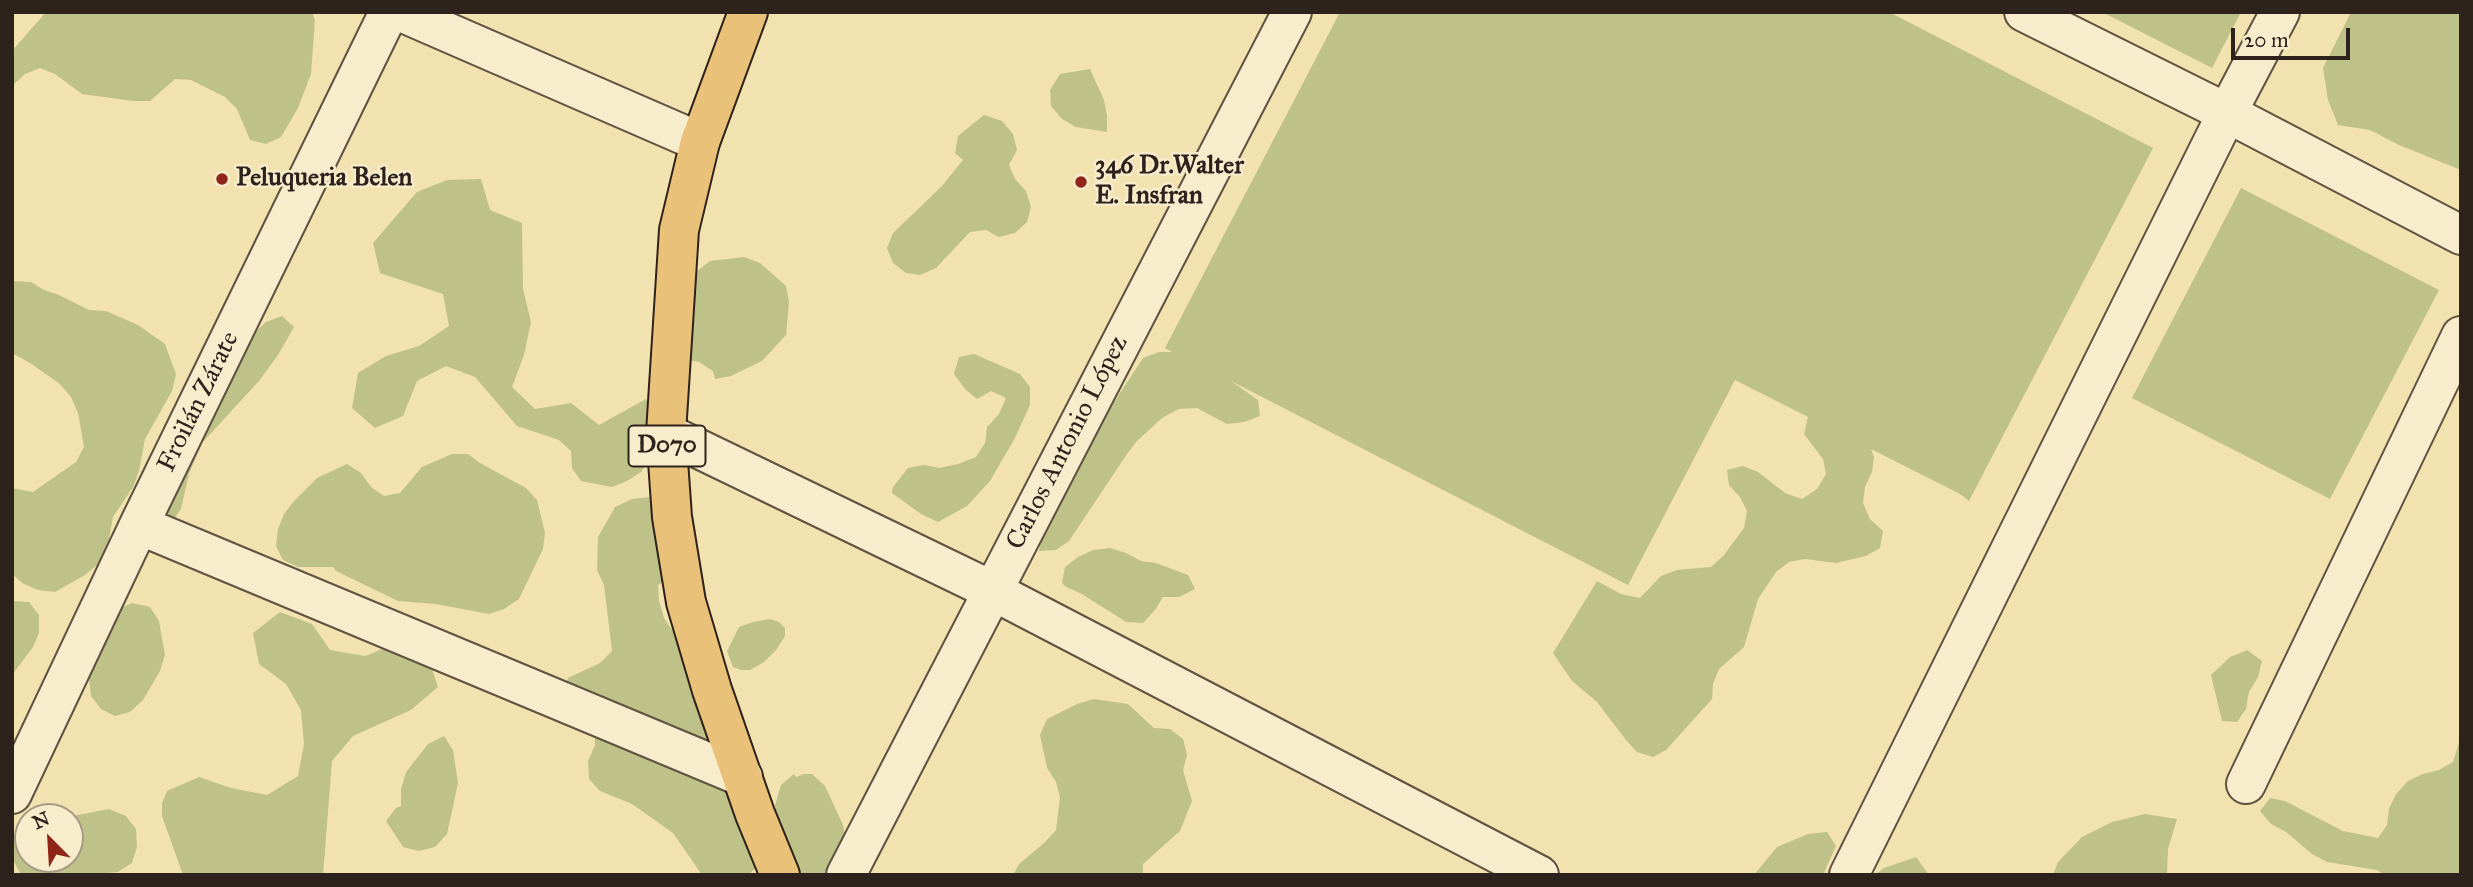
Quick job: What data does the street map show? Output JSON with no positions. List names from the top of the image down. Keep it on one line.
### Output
{"streets":{"main road":["D070"],"street":["Froilán Zárate","Carlos Antonio López"]},"places":["Peluqueria Belen","346 Dr.Walter E. Insfran"],"scale_bar":"20 m","north":"top left"}
